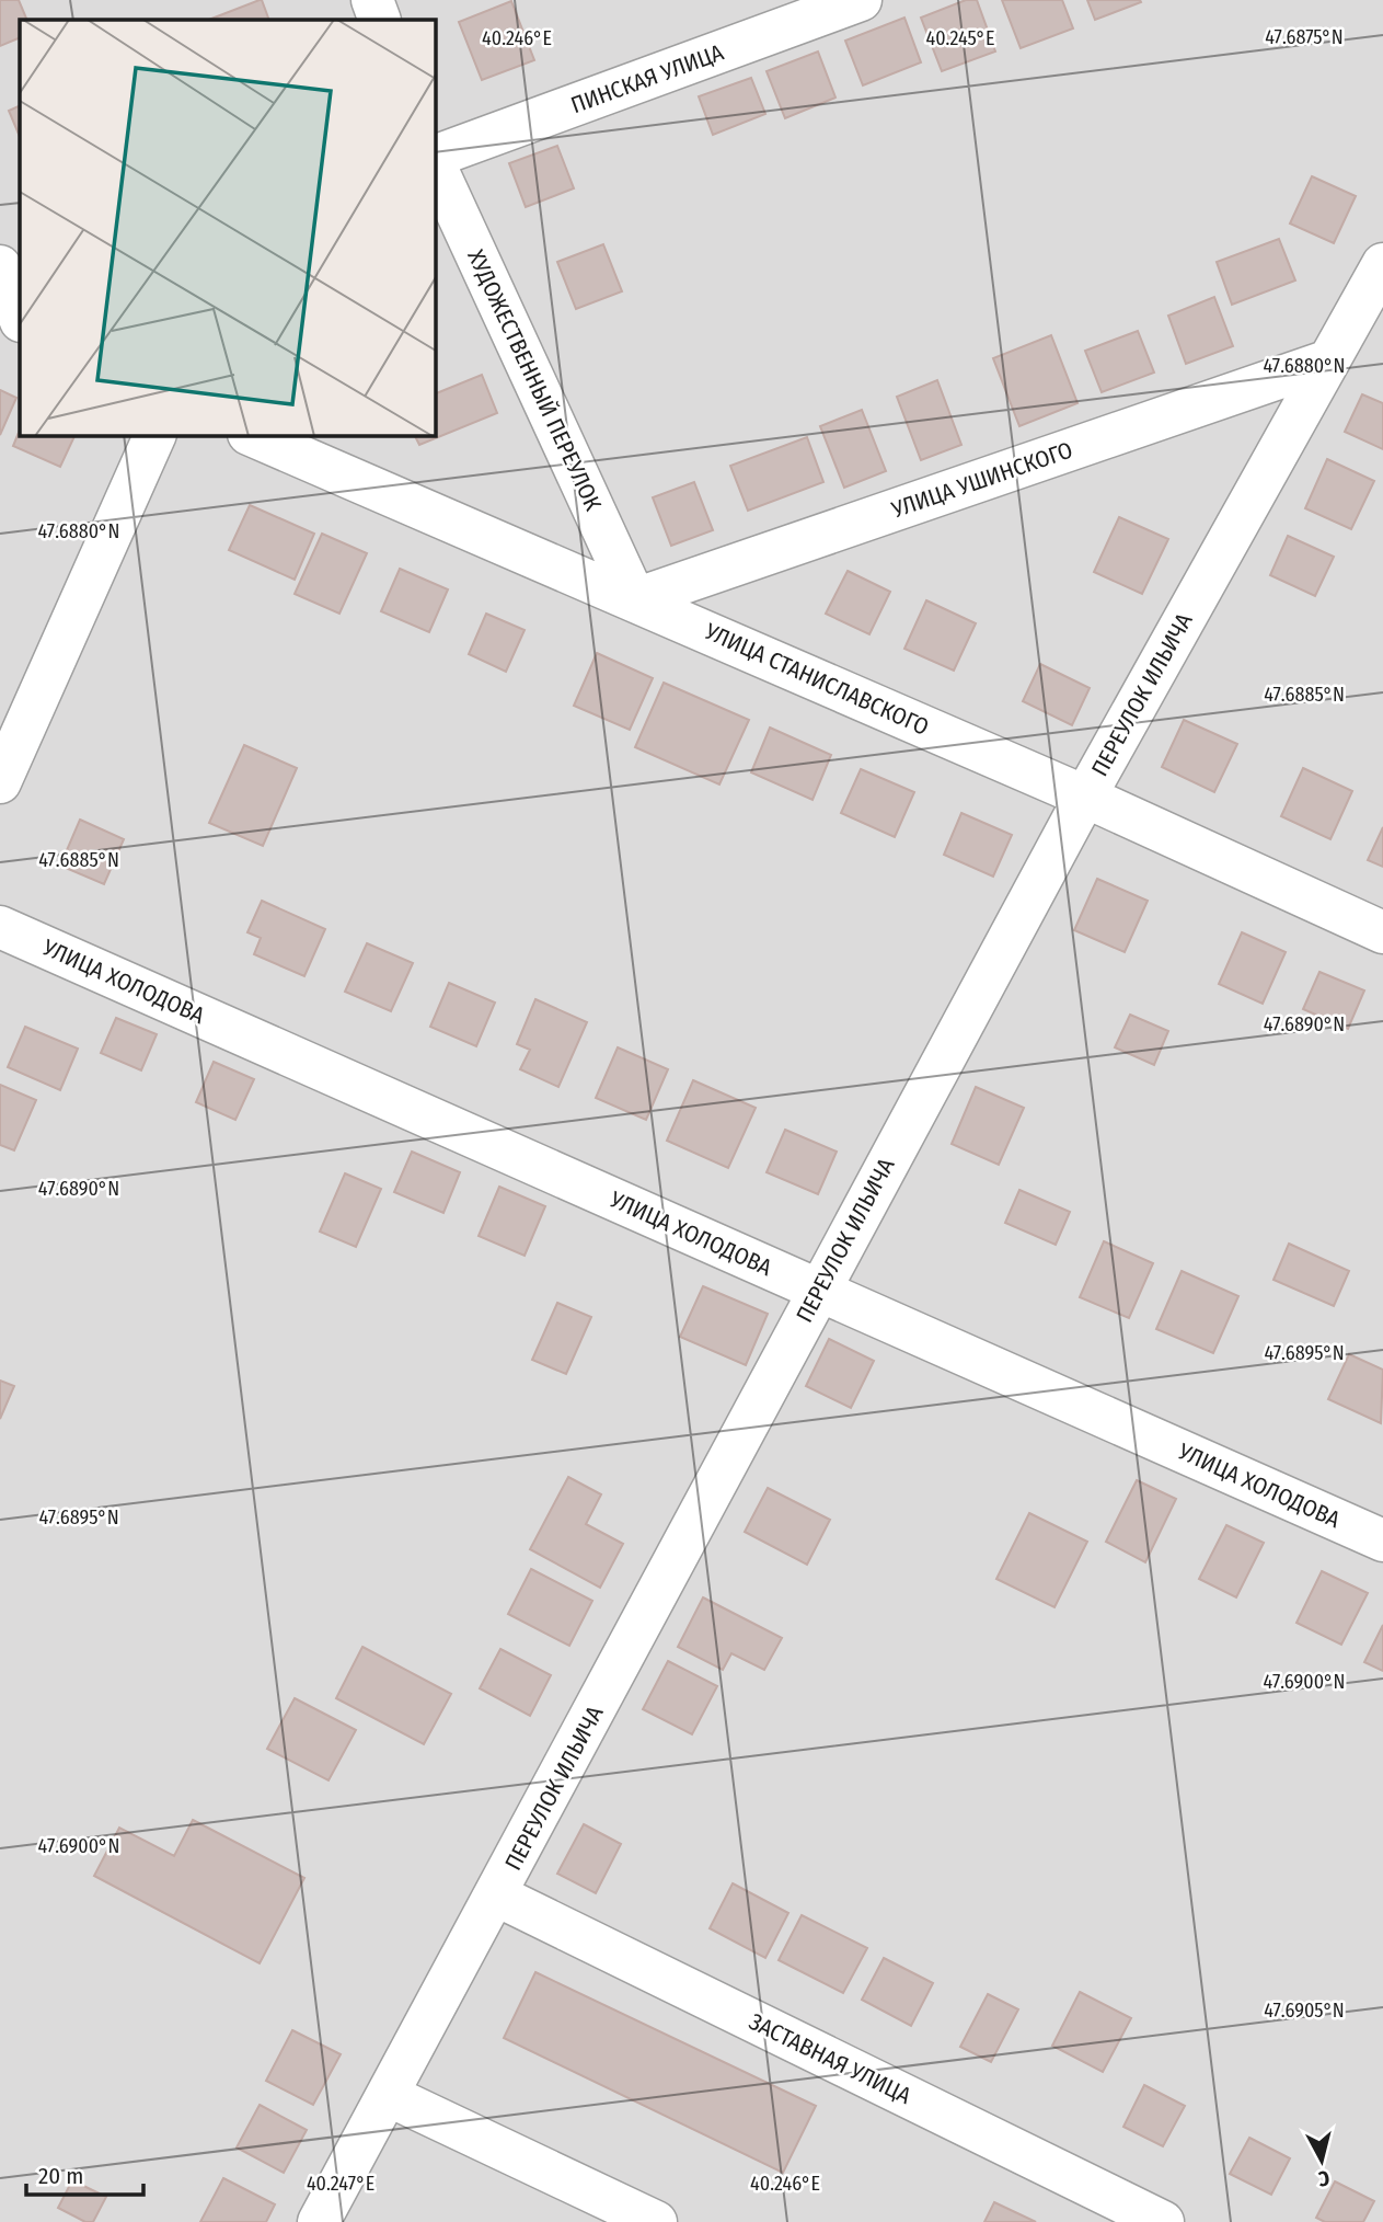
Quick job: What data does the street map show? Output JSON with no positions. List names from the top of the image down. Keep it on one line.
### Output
{"streets":{"street":["ПИНСКАЯ УЛИЦА","ХУДОЖЕСТВЕННЫЙ ПЕРЕУЛОК","УЛИЦА УШИНСКОГО","УЛИЦА СТАНИСЛАВСКОГО","ПЕРЕУЛОК ИЛЬИЧА","УЛИЦА ХОЛОДОВА","ЗАСТАВНАЯ УЛИЦА"]},"crossings":[["ХУДОЖЕСТВЕННЫЙ ПЕРЕУЛОК","УЛИЦА УШИНСКОГО"],["ХУДОЖЕСТВЕННЫЙ ПЕРЕУЛОК","УЛИЦА СТАНИСЛАВСКОГО"],["УЛИЦА УШИНСКОГО","УЛИЦА СТАНИСЛАВСКОГО"],["УЛИЦА УШИНСКОГО","ПЕРЕУЛОК ИЛЬИЧА"],["УЛИЦА СТАНИСЛАВСКОГО","ПЕРЕУЛОК ИЛЬИЧА"],["ПЕРЕУЛОК ИЛЬИЧА","УЛИЦА ХОЛОДОВА"],["ПЕРЕУЛОК ИЛЬИЧА","ЗАСТАВНАЯ УЛИЦА"]],"scale_bar":"20 m","north":"bottom","coordinates":["47.6875°N","40.246°E","40.245°E","47.6880°N","47.6885°N","47.6890°N","47.6895°N","47.6900°N","47.6905°N","40.247°E"]}
